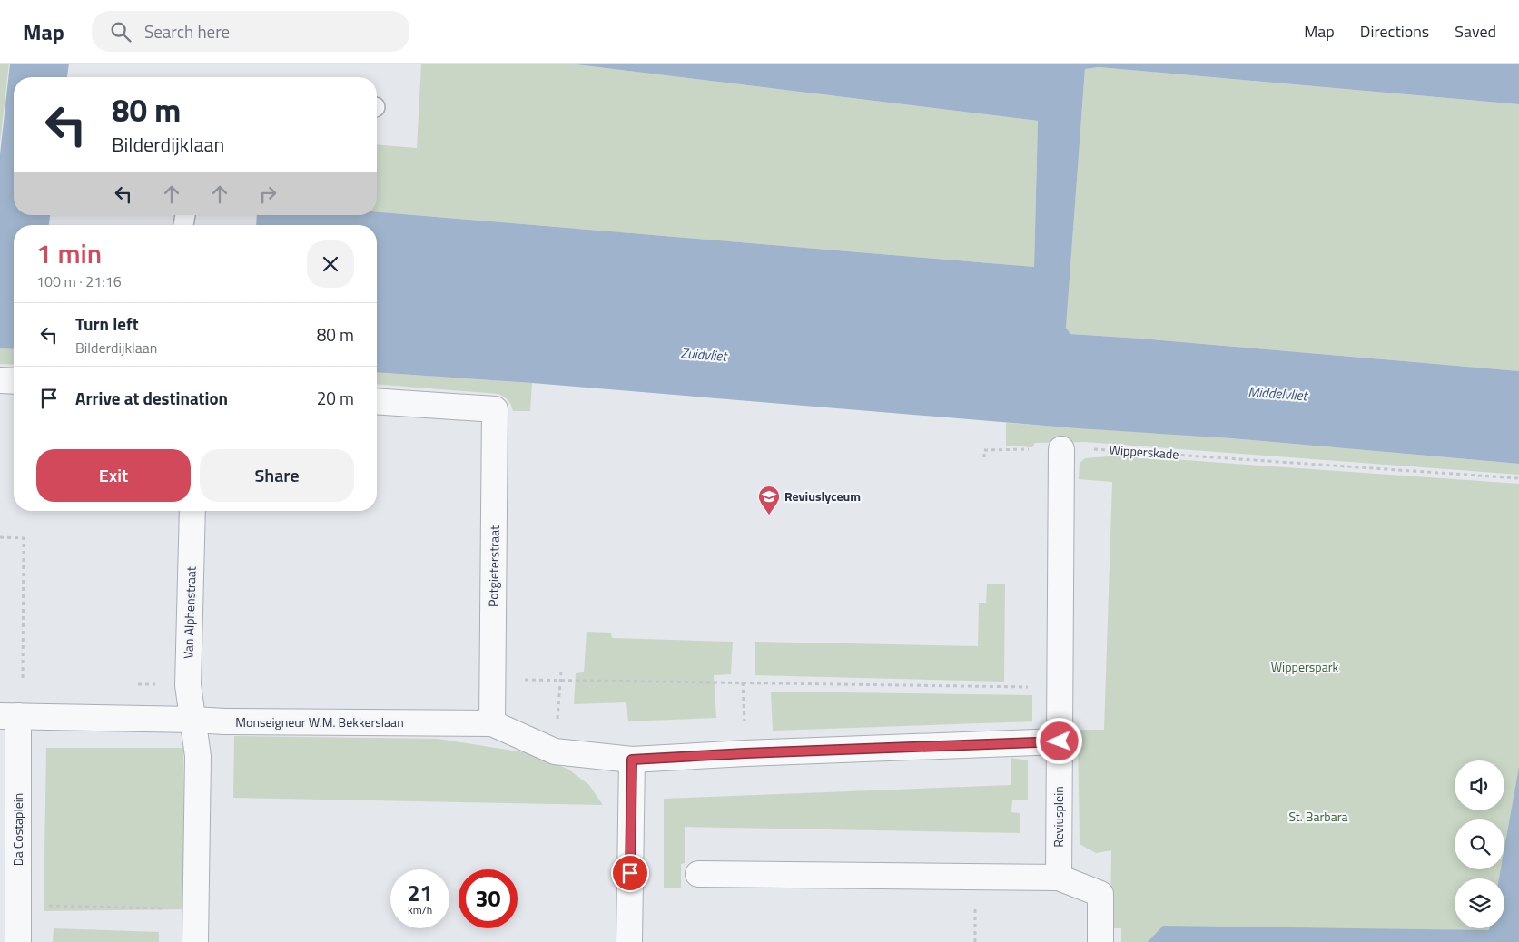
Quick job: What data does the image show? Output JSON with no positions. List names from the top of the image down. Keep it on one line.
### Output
{"streets":{"street":["Potgieterstraat","Van Alphenstraat","Monseigneur W.M. Bekkerslaan","Reviusplein","Da Costaplein"],"path":["Wipperskade"]},"crossings":[["Potgieterstraat","Monseigneur W.M. Bekkerslaan"],["Van Alphenstraat","Monseigneur W.M. Bekkerslaan"],["Monseigneur W.M. Bekkerslaan","Da Costaplein"]],"water":["Zuidvliet","Middelvliet"],"parks":["Wipperspark","St. Barbara"],"places":{"school or university":["Reviuslyceum"]},"page":{"header":"Map","search":"Search here","nav":["Map","Directions","Saved"],"turn":["80 m","Bilderdijklaan"],"heading":["1 min","100 m · 21:16"],"list":[{"name":"Turn left","note":"Bilderdijklaan","value":"80 m"},{"name":"Arrive at destination","value":"20 m"}],"buttons":["Exit","Share"],"speed":"21 km/h","limit":"30"}}
